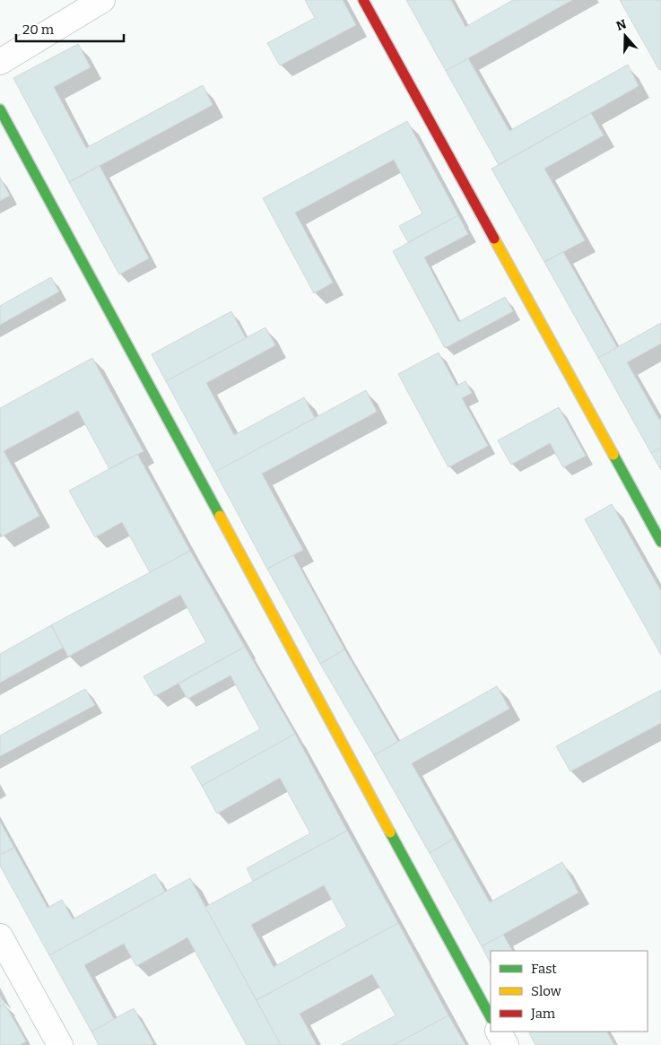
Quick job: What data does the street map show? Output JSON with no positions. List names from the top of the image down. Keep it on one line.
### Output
{"legend":["Fast","Slow","Jam"],"scale_bar":"20 m","north":"top"}
